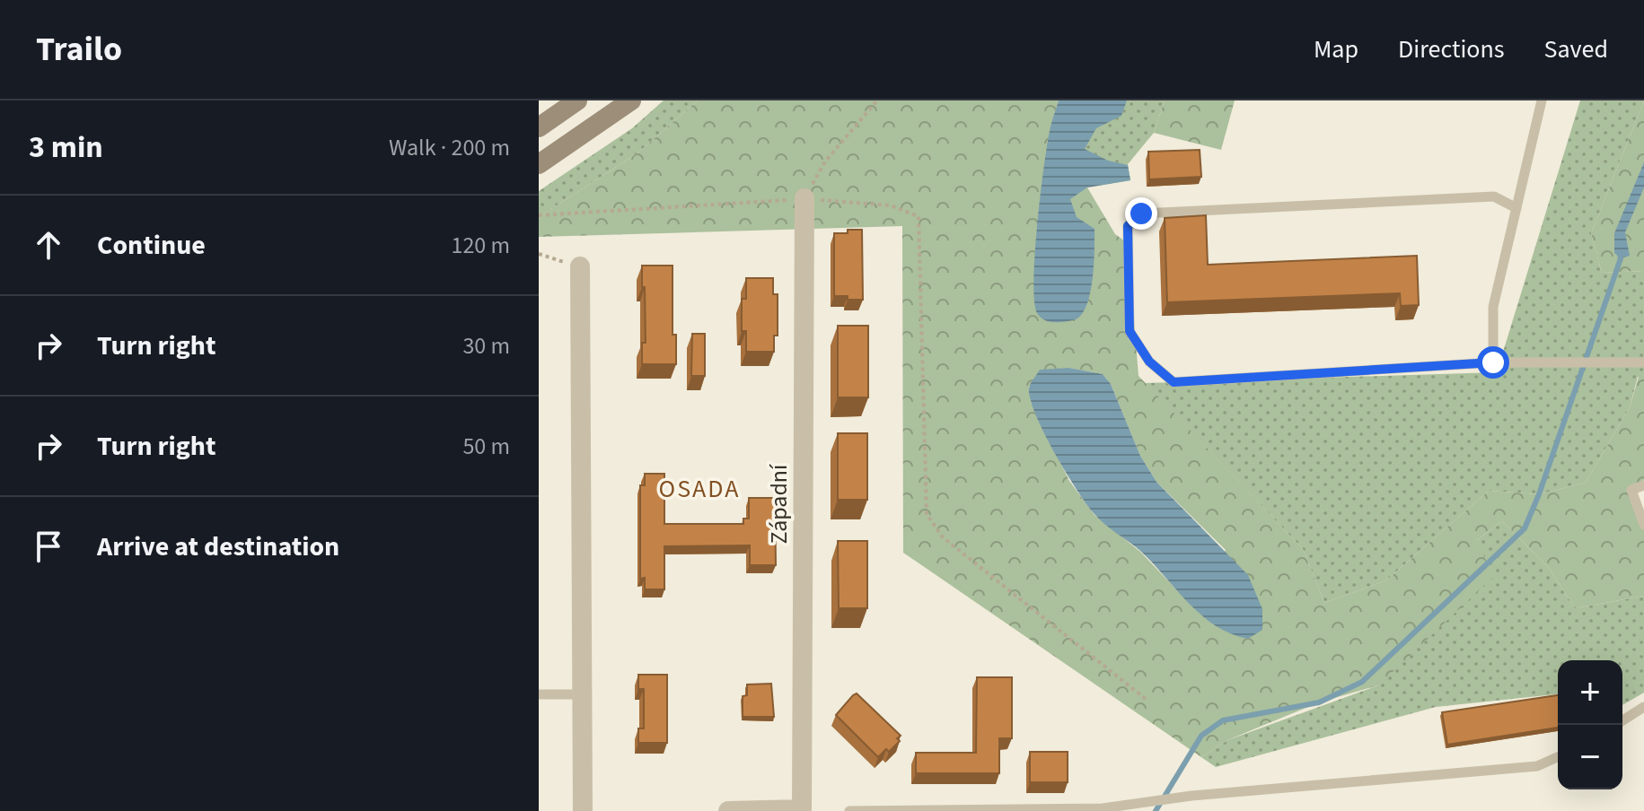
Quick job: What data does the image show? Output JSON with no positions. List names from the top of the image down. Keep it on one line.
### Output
{"streets":{"street":["Západní"]},"districts":["OSADA"],"page":{"header":"Trailo","nav":["Map","Directions","Saved"],"heading":["3 min","Walk · 200 m"],"list":[["Continue","120 m"],["Turn right","30 m"],["Turn right","50 m"],"Arrive at destination"],"map_buttons":["+","−"]}}
